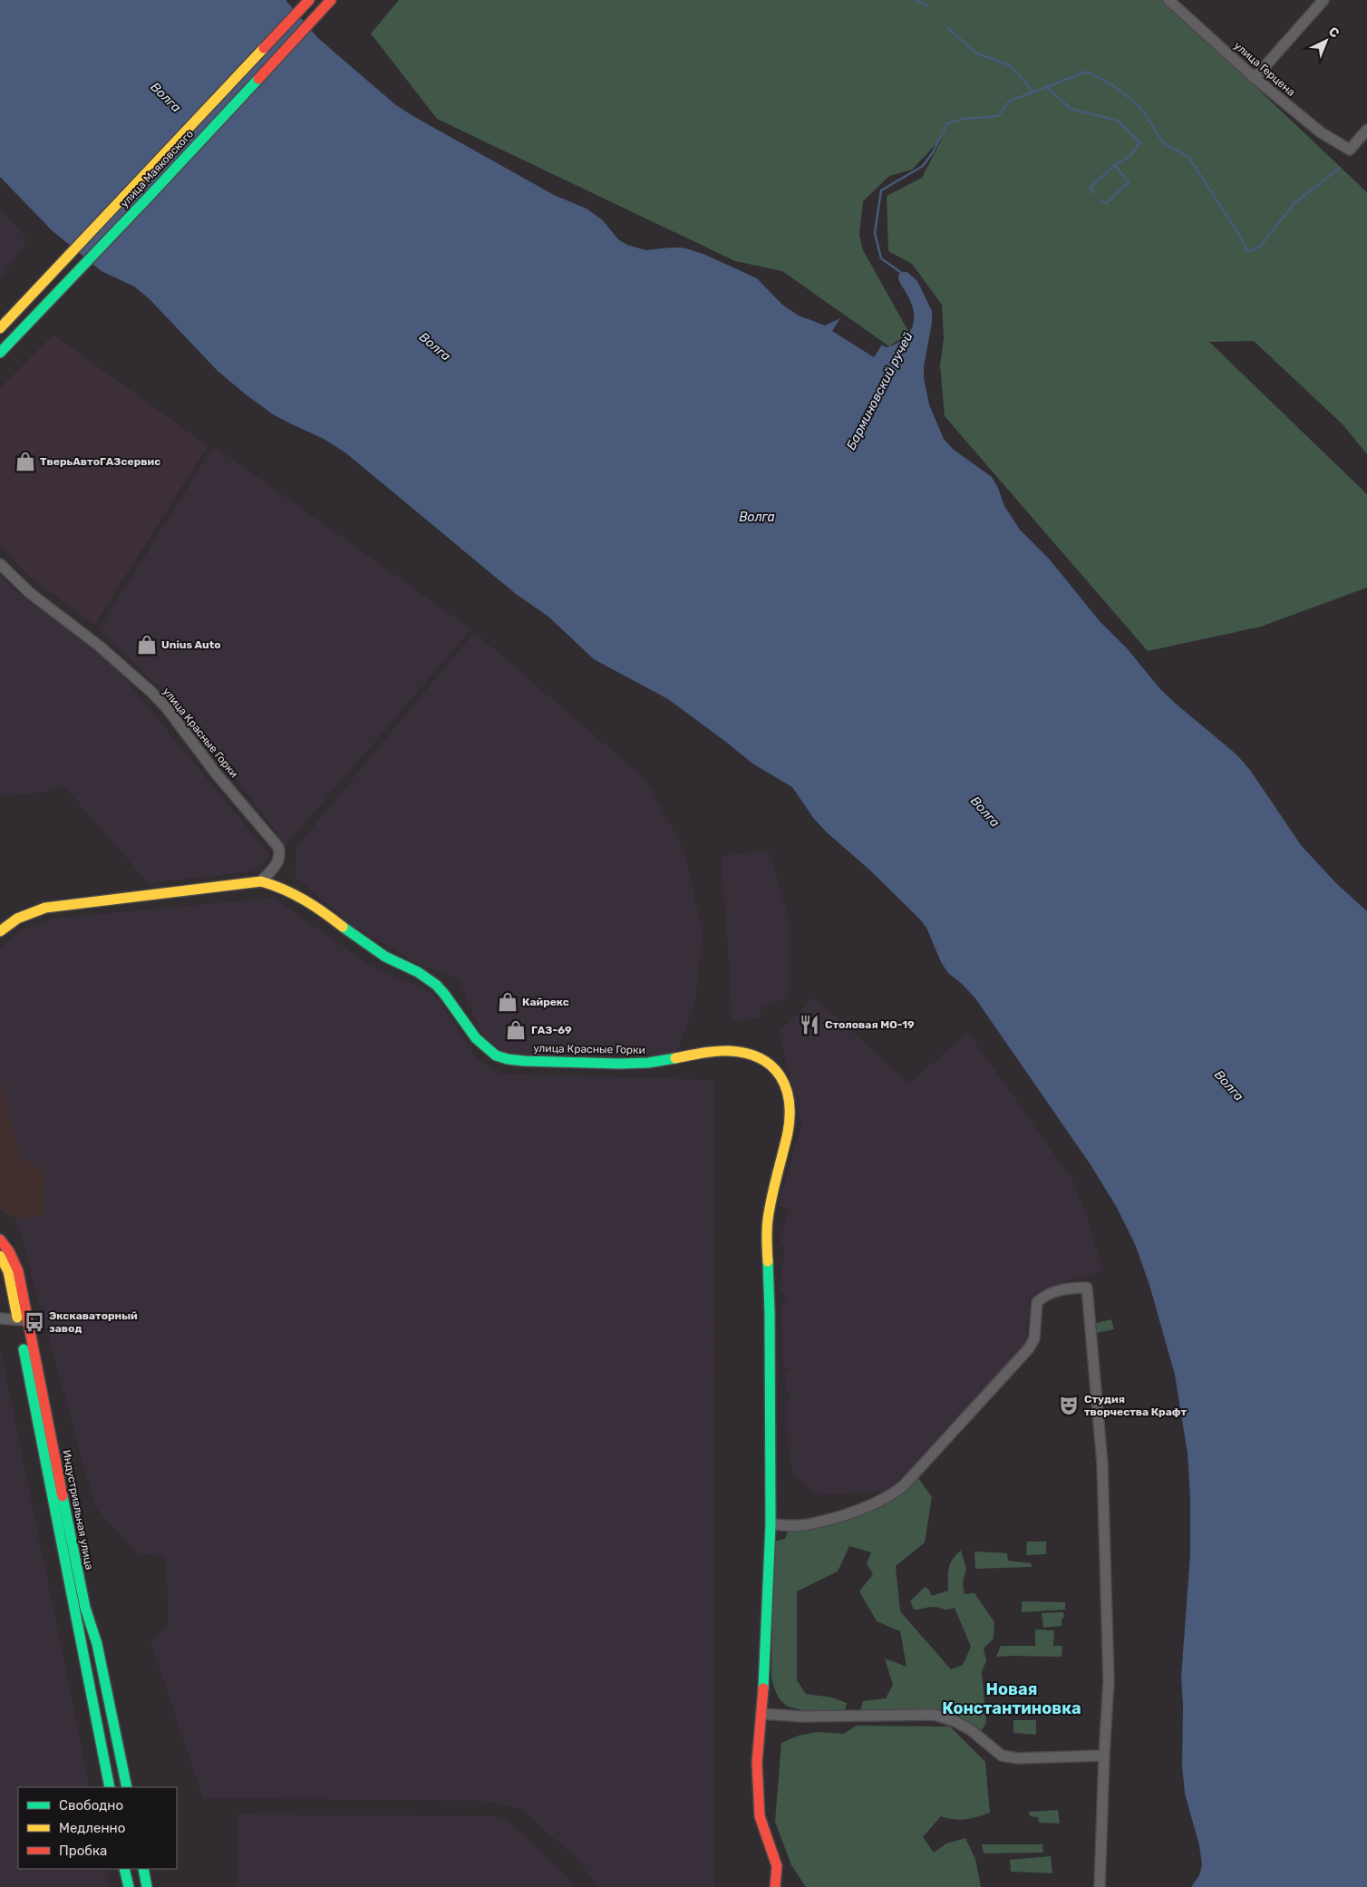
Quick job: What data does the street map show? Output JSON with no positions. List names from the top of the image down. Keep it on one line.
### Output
{"streets":{"street":["улица Герцена","улица Маяковского","улица Красные Горки","Индустриальная улица"]},"districts":["Новая Константиновка"],"water":["Волга","Барминовский ручей"],"places":{"shop":["ТверьАвтоГАЗсервис","Unius Auto","Кайрекс","ГАЗ-69"],"restaurant":["Столовая МО-19"],"bus stop":["Экскаваторный завод"],"theatre":["Студия творчества Крафт"]},"legend":["Свободно","Медленно","Пробка"],"north":"top right"}
